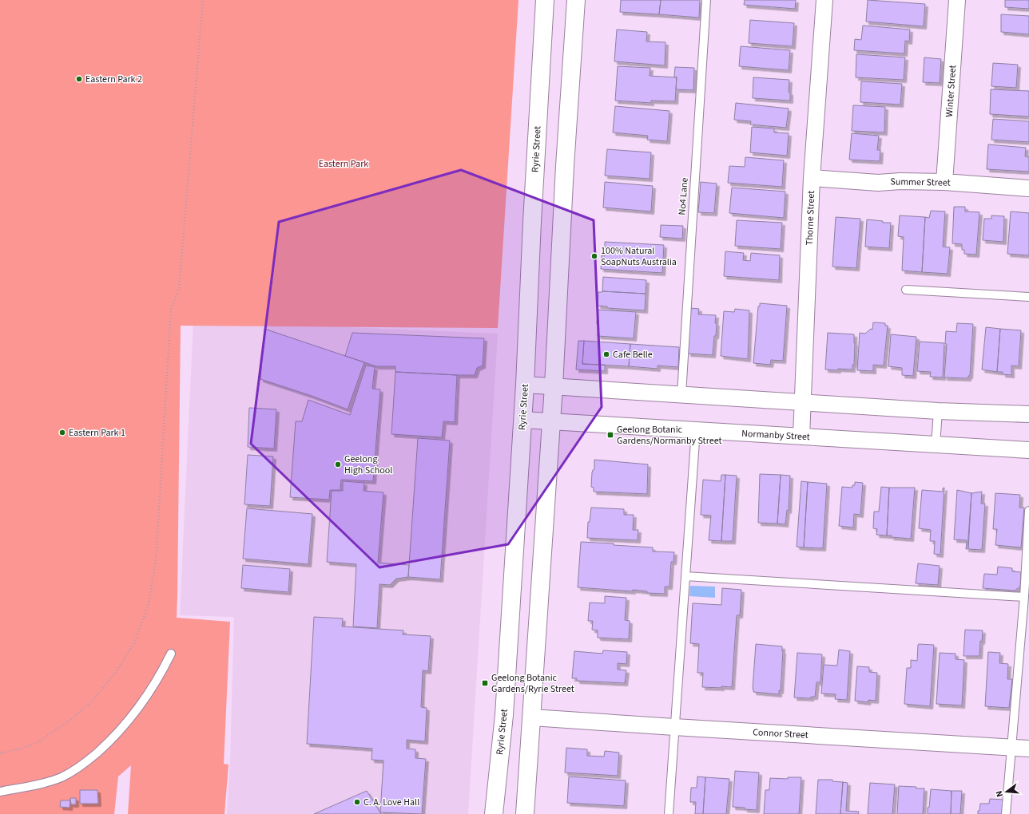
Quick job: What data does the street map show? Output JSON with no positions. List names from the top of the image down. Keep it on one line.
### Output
{"streets":{"main road":["Ryrie Street"],"street":["Winter Street","Summer Street","Thorne Street","Normanby Street","Connor Street"],"lane":["No4 Lane"]},"crossings":[["Winter Street","Summer Street"],["Ryrie Street","Normanby Street"],["Summer Street","Thorne Street"],["Thorne Street","Normanby Street"]],"parks":["Eastern Park"],"places":{"other":["Eastern Park 2","100% Natural SoapNuts Australia","Cafe Belle","Eastern Park 1","Geelong High School","C. A. Love Hall"],"transit":["Geelong Botanic Gardens/Normanby Street","Geelong Botanic Gardens/Ryrie Street"]},"north":"left"}
